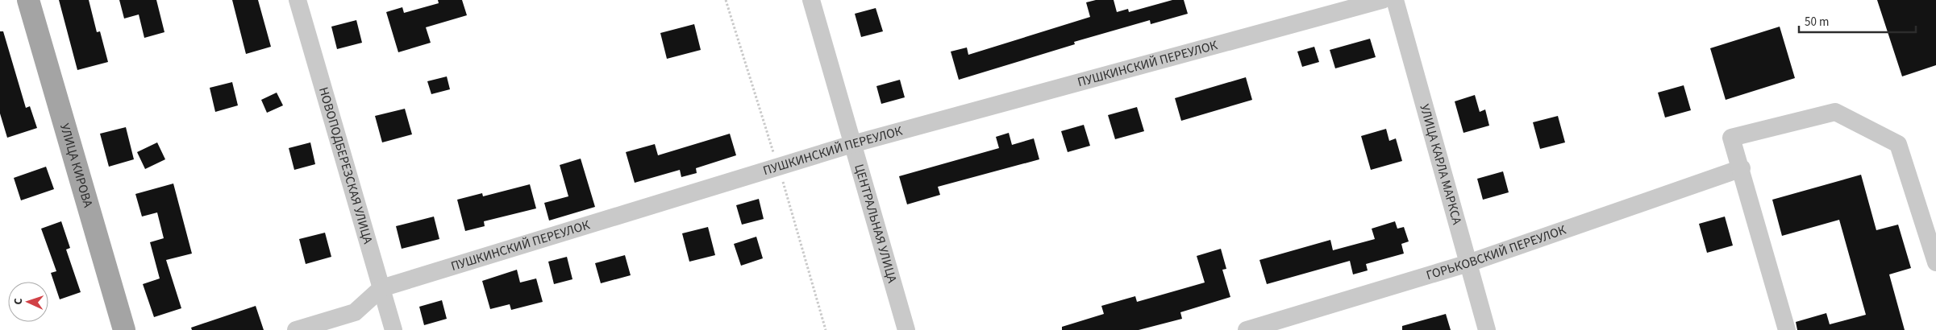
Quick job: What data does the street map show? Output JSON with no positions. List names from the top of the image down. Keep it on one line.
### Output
{"streets":{"main road":["УЛИЦА КИРОВА"],"street":["ПУШКИНСКИЙ ПЕРЕУЛОК","НОВОПОДБЕРЕЗСКАЯ УЛИЦА","УЛИЦА КАРЛА МАРКСА","ЦЕНТРАЛЬНАЯ УЛИЦА","ГОРЬКОВСКИЙ ПЕРЕУЛОК"]},"crossings":[["ПУШКИНСКИЙ ПЕРЕУЛОК","НОВОПОДБЕРЕЗСКАЯ УЛИЦА"],["ПУШКИНСКИЙ ПЕРЕУЛОК","ЦЕНТРАЛЬНАЯ УЛИЦА"],["УЛИЦА КАРЛА МАРКСА","ГОРЬКОВСКИЙ ПЕРЕУЛОК"]],"scale_bar":"50 m","north":"left"}
